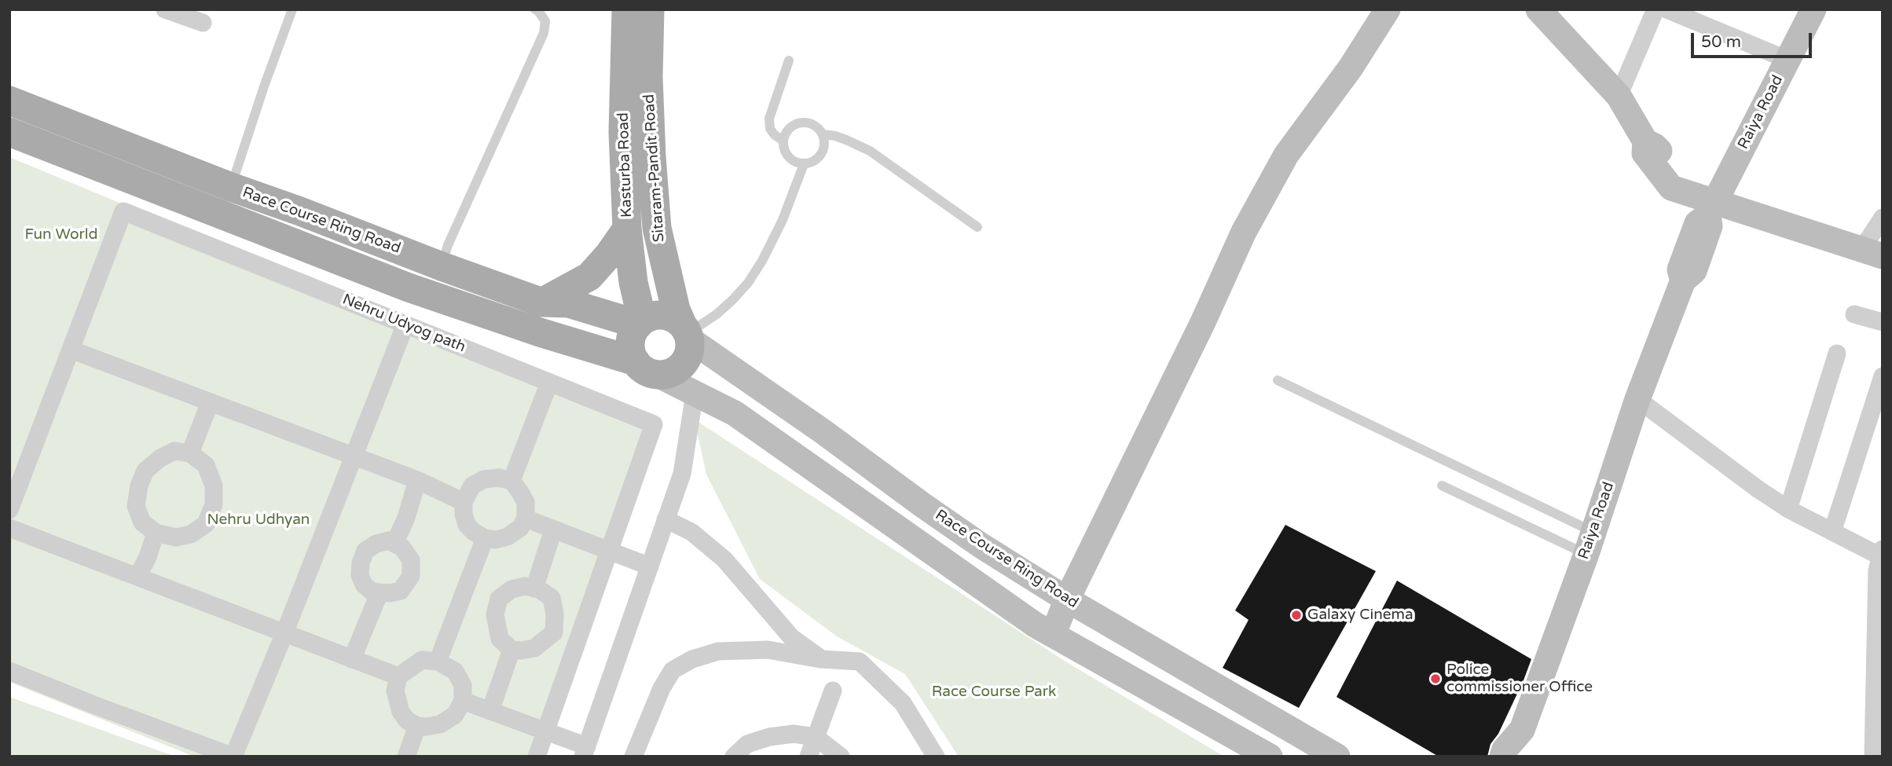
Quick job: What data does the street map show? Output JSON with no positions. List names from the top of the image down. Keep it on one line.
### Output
{"streets":{"main road":["Kasturba Road","Sitaram-Pandit Road","Race Course Ring Road"],"street":["Raiya Road","Nehru Udyog path"]},"crossings":[["Kasturba Road","Sitaram-Pandit Road"],["Kasturba Road","Race Course Ring Road"],["Sitaram-Pandit Road","Race Course Ring Road"]],"parks":["Fun World","Nehru Udhyan","Race Course Park"],"places":["Galaxy Cinema","Police commissioner Office"],"scale_bar":"50 m"}
